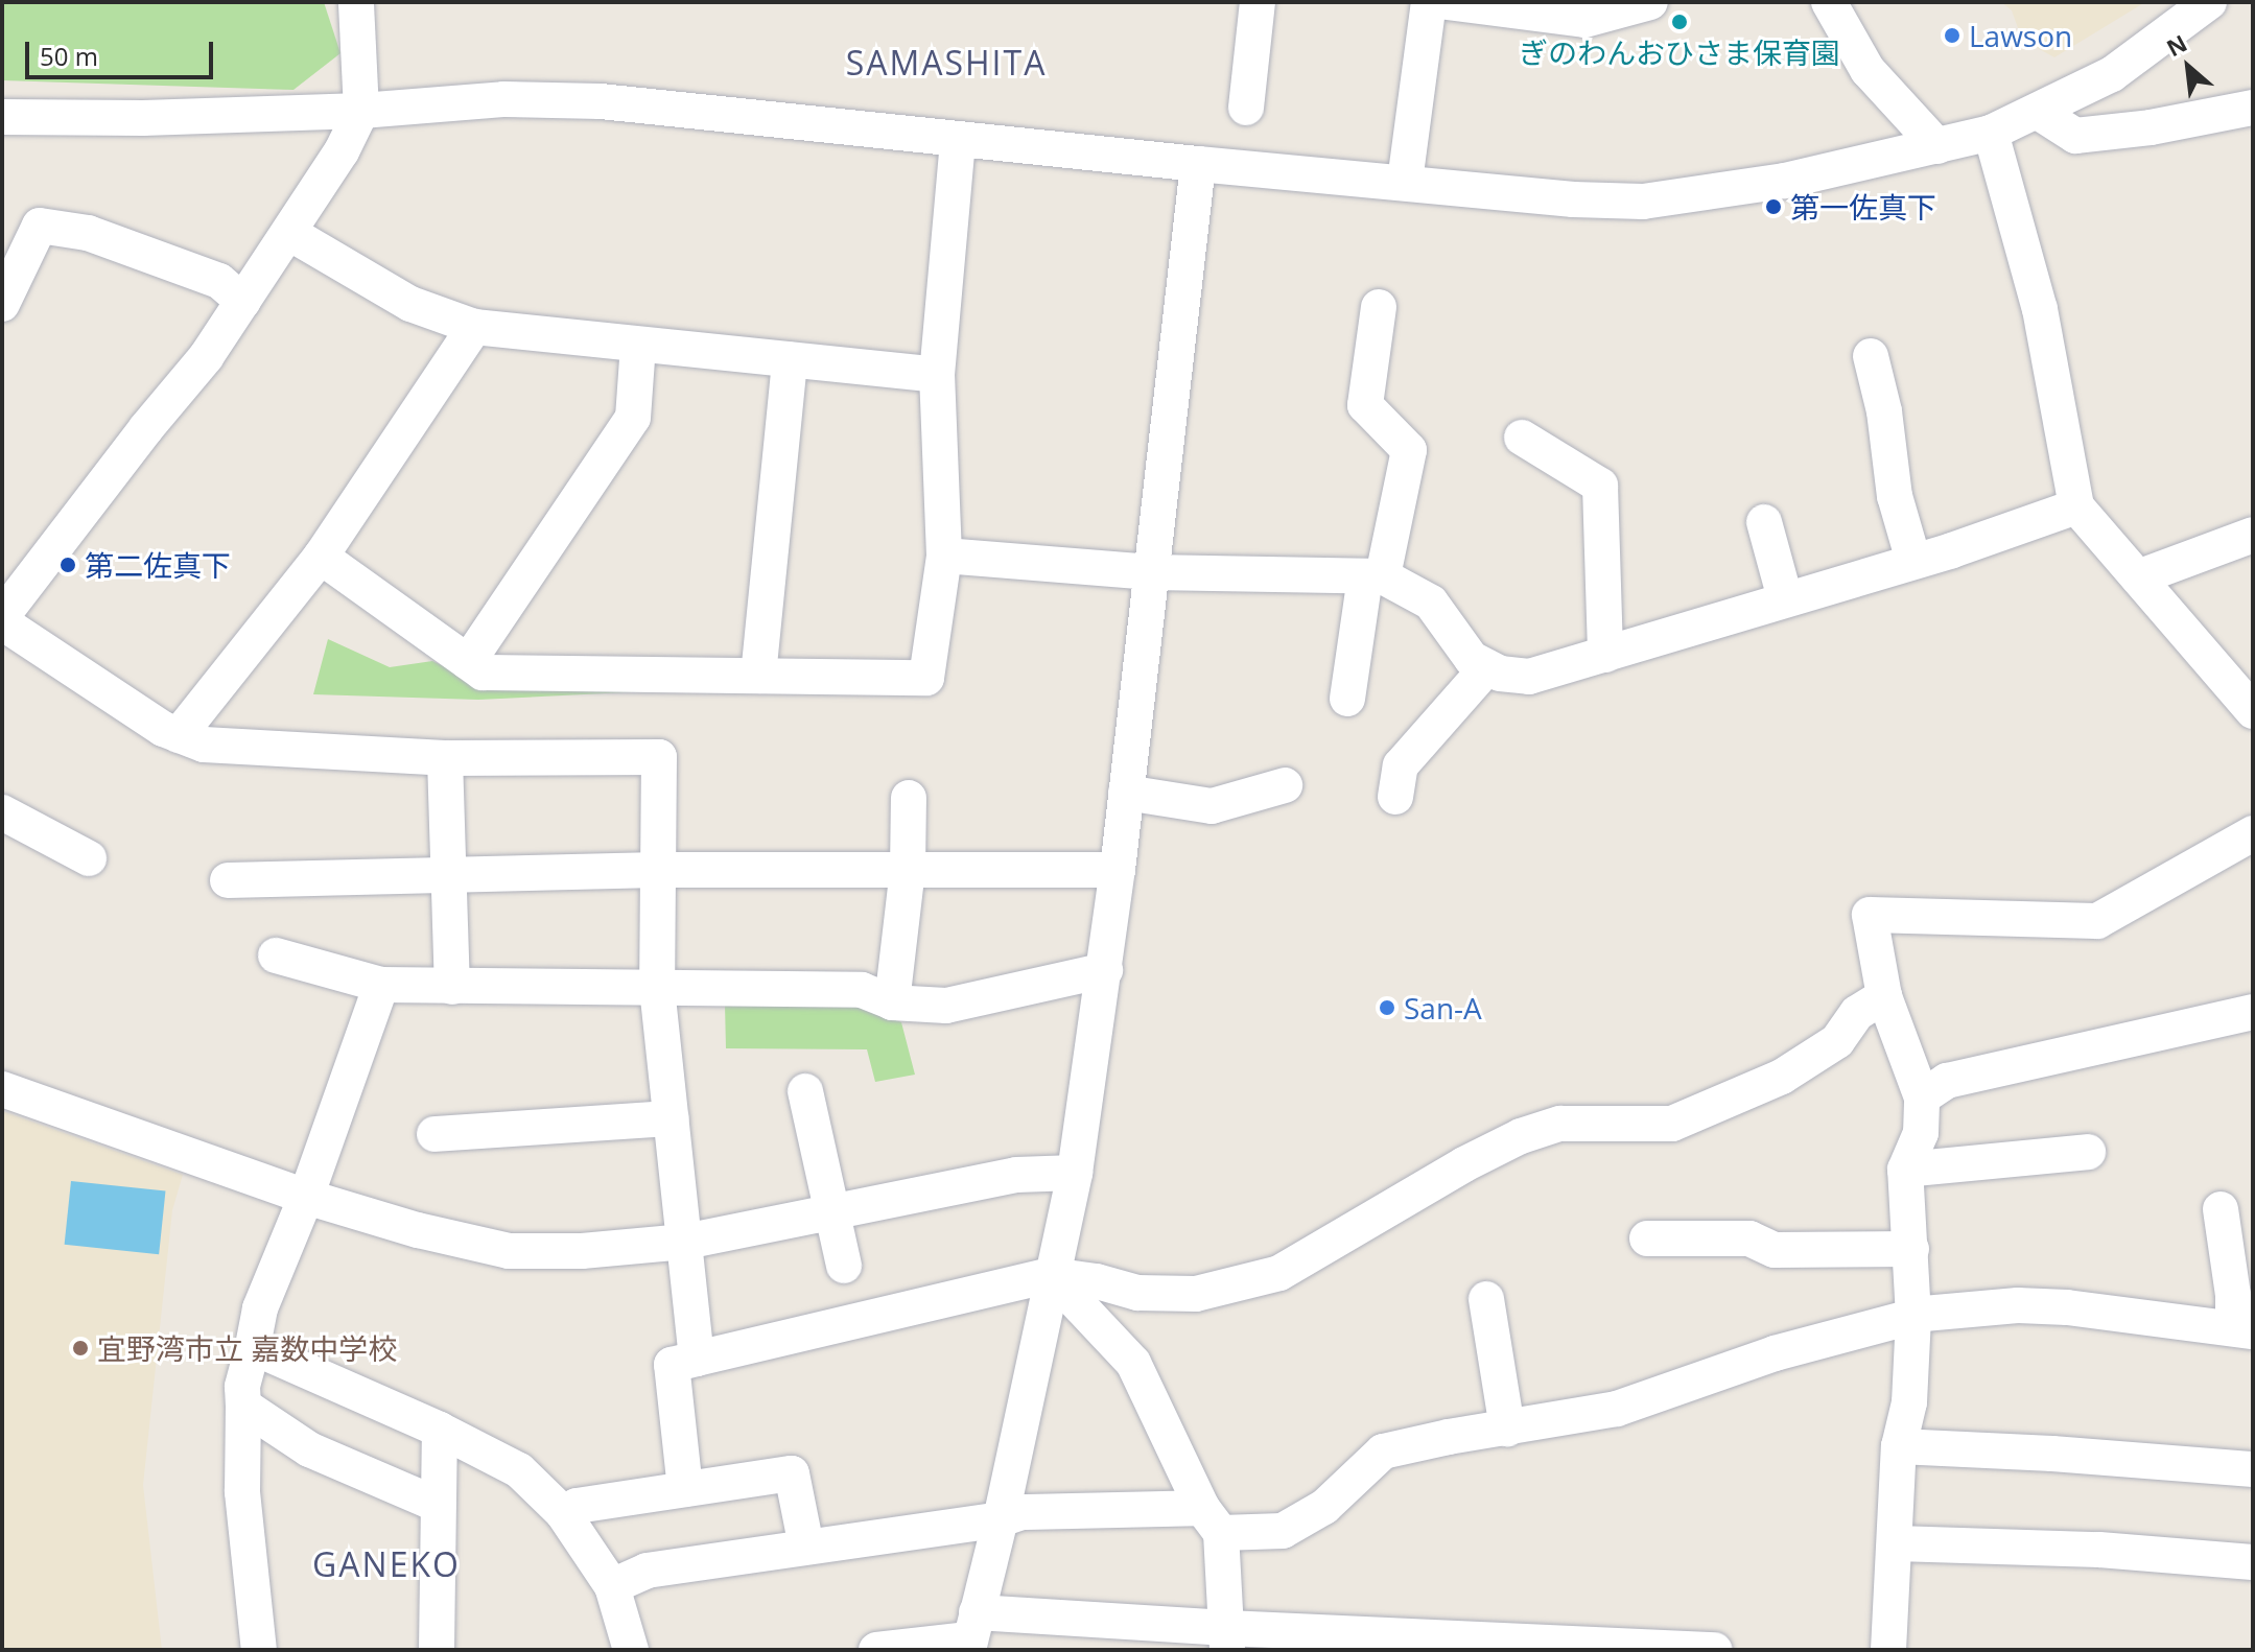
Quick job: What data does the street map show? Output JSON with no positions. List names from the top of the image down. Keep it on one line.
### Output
{"districts":["SAMASHITA","GANEKO"],"places":["ぎのわんおひさま保育園","Lawson","第一佐真下","第二佐真下","San-A","宜野湾市立 嘉数中学校"],"scale_bar":"50 m","north":"top left"}
